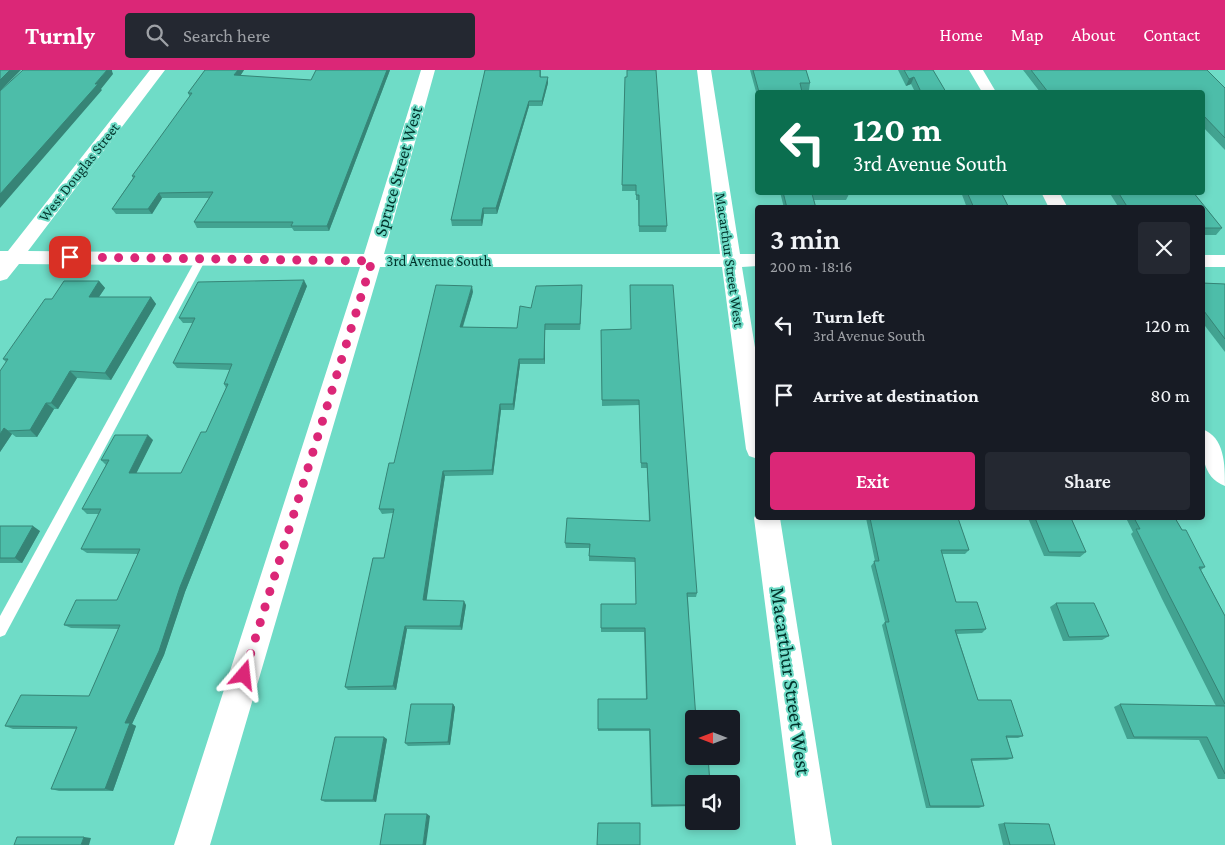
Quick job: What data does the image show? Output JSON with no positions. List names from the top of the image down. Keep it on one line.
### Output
{"streets":{"street":["Spruce Street West","West Douglas Street","Macarthur Street West","3rd Avenue South"]},"crossings":[["Spruce Street West","3rd Avenue South"],["West Douglas Street","3rd Avenue South"],["Macarthur Street West","3rd Avenue South"]],"north":"left","page":{"header":"Turnly","search":"Search here","nav":["Home","Map","About","Contact"],"turn":["120 m","3rd Avenue South"],"heading":["3 min","200 m · 18:16"],"list":[{"name":"Turn left","note":"3rd Avenue South","value":"120 m"},{"name":"Arrive at destination","value":"80 m"}],"buttons":["Exit","Share"]}}
